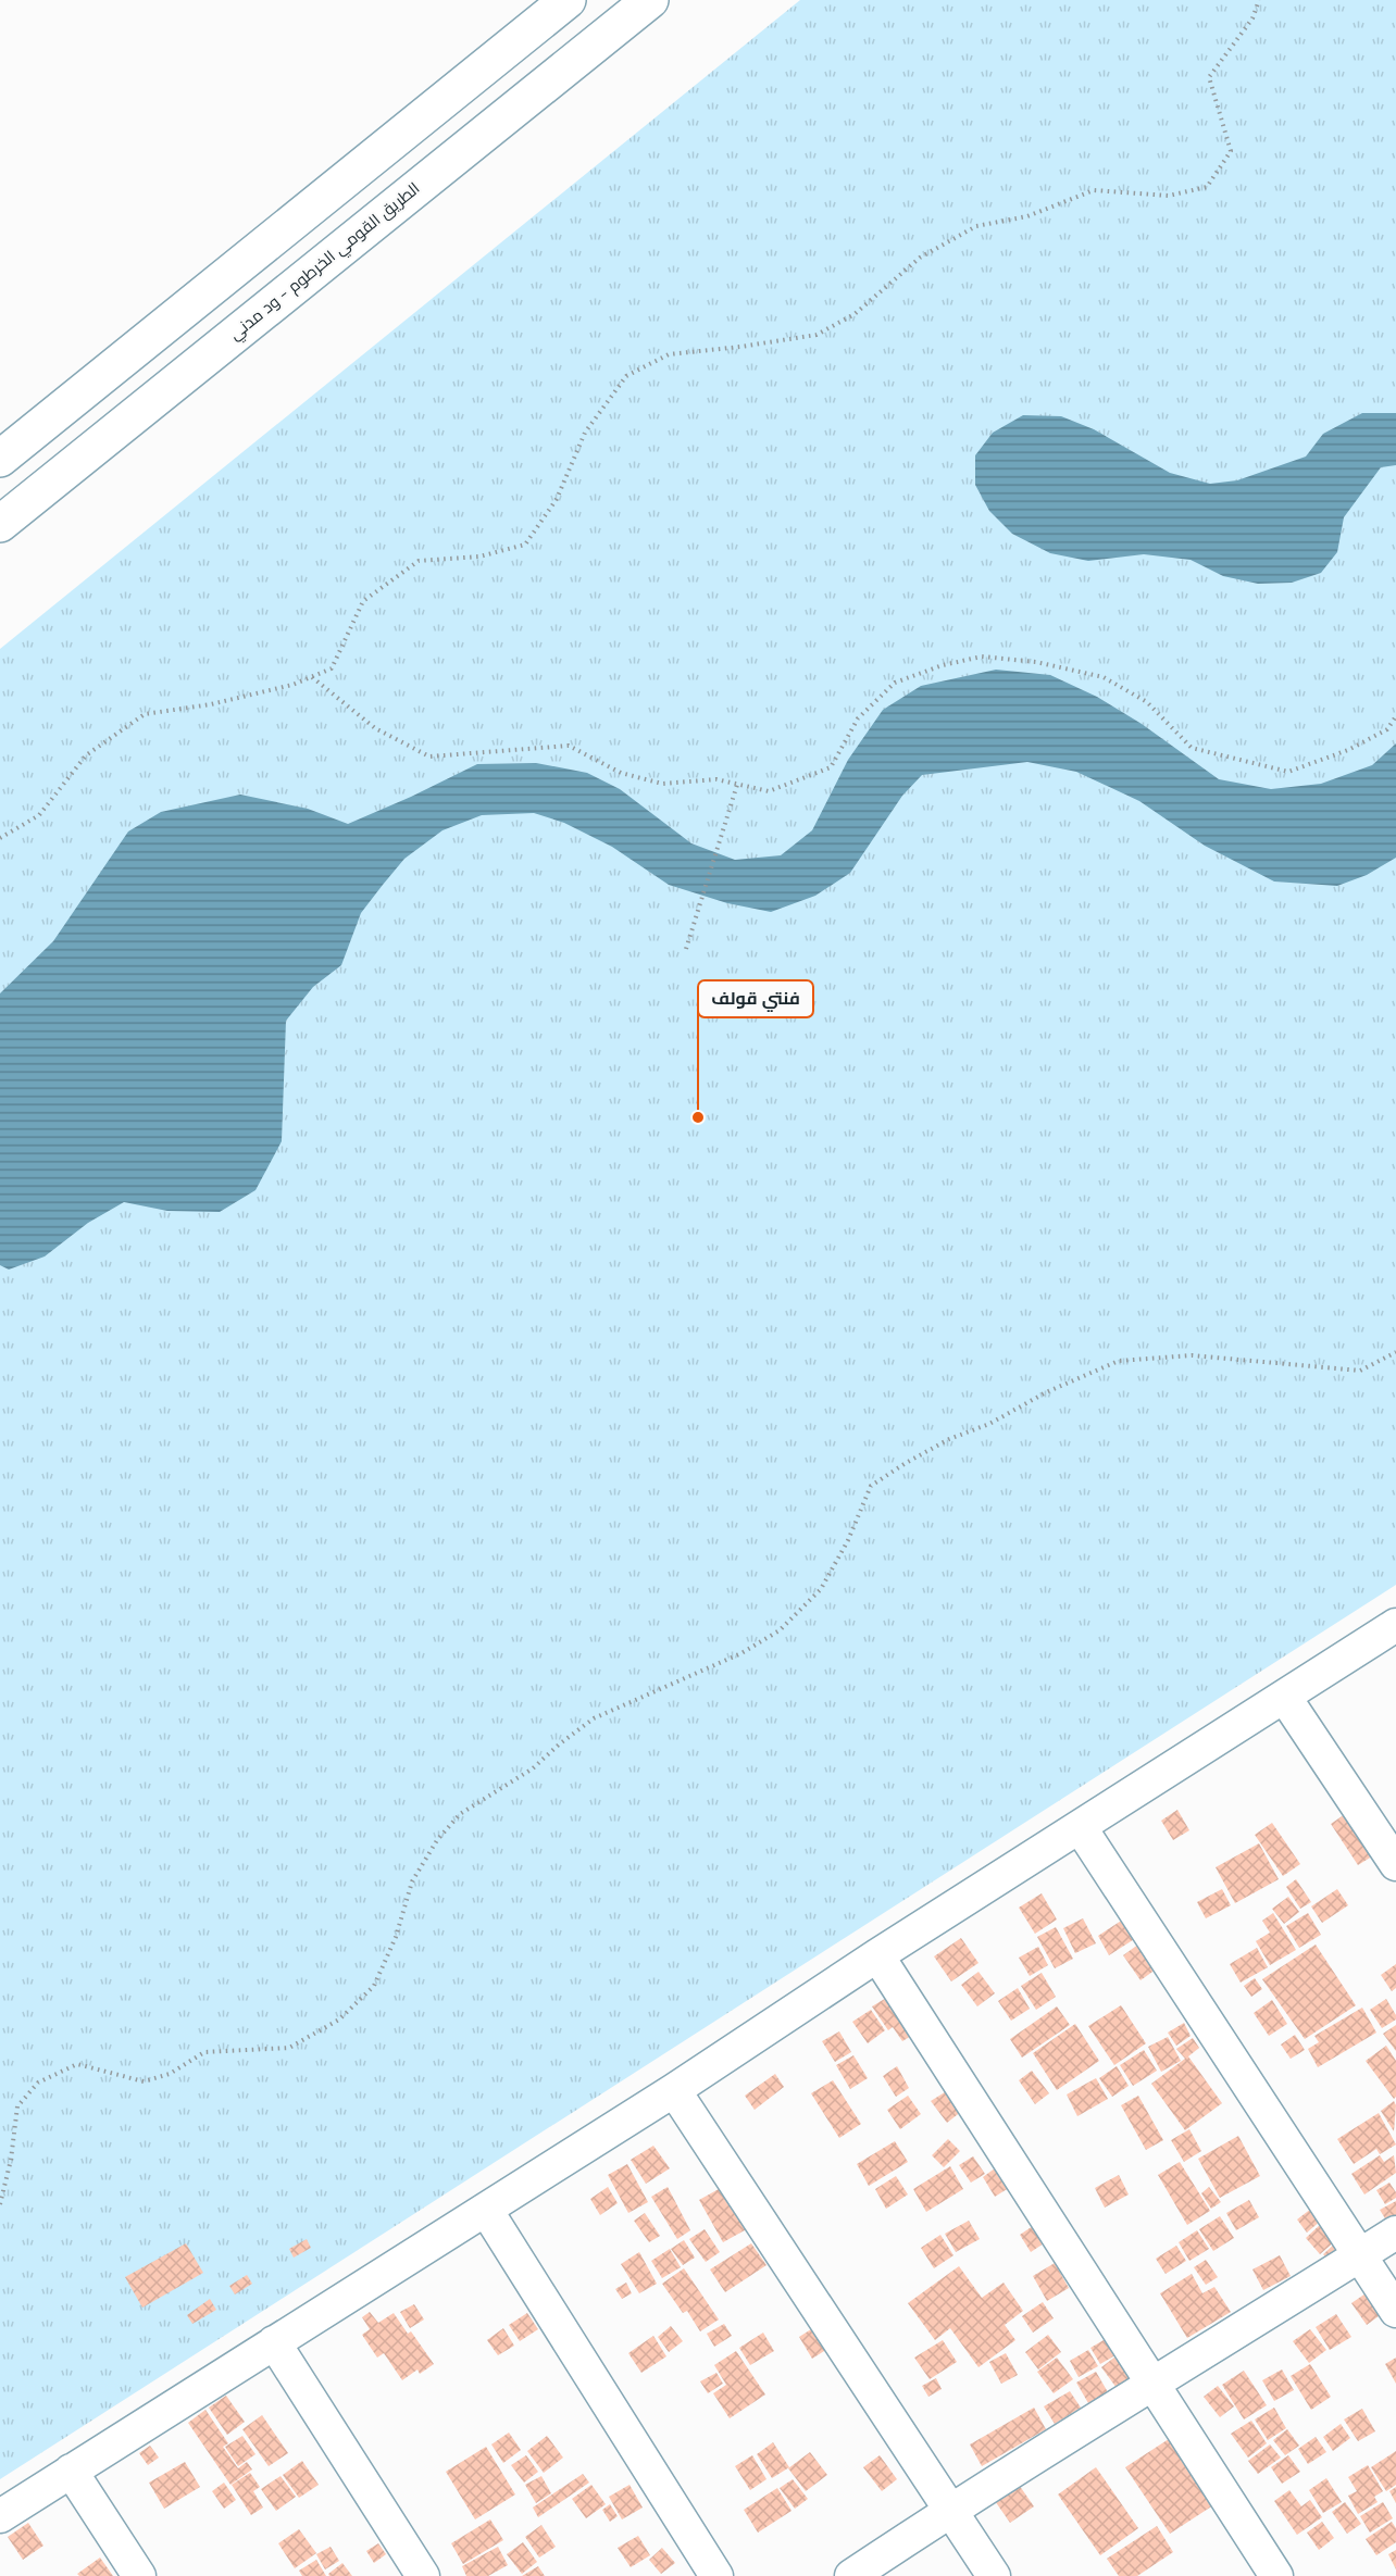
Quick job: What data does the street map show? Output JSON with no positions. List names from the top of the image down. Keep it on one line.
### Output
{"streets":{"highway":["الطريق القومي الخرطوم - ود مدني"]},"places":["فنتي قولف"]}
